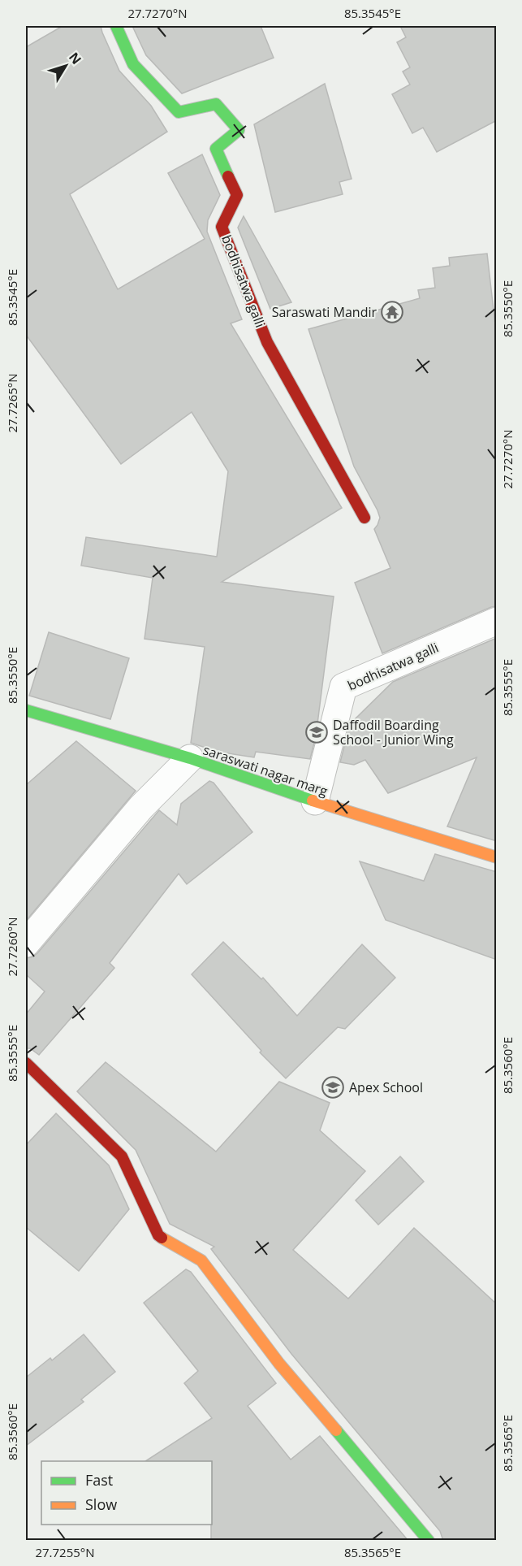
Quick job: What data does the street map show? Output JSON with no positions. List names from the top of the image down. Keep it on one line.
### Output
{"streets":{"street":["bodhisatwa galli","saraswati nagar marg"]},"crossings":[["bodhisatwa galli","saraswati nagar marg"]],"places":{"temple":["Saraswati Mandir"],"school or university":["Daffodil Boarding School - Junior Wing","Apex School"]},"legend":["Fast","Slow"],"north":"top right","coordinates":["27.7270°N","85.3545°E","85.3550°E","27.7265°N","85.3555°E","27.7260°N","85.3560°E","85.3565°E","27.7255°N"]}
